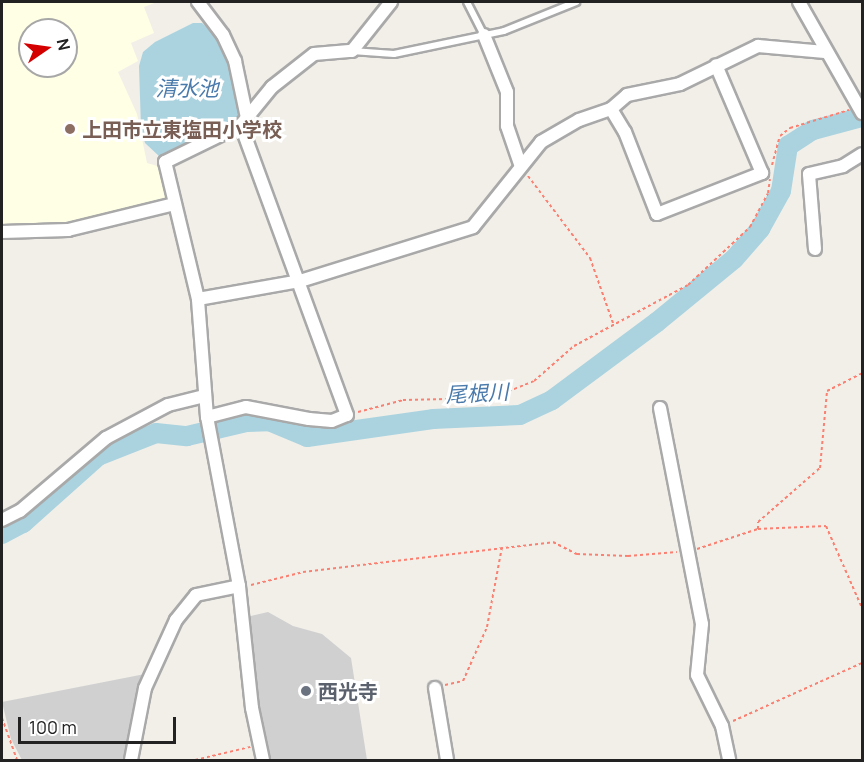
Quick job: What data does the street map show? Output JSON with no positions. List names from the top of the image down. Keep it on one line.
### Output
{"water":["清水池","尾根川"],"places":["上田市立東塩田小学校","西光寺"],"scale_bar":"100 m","north":"right"}
